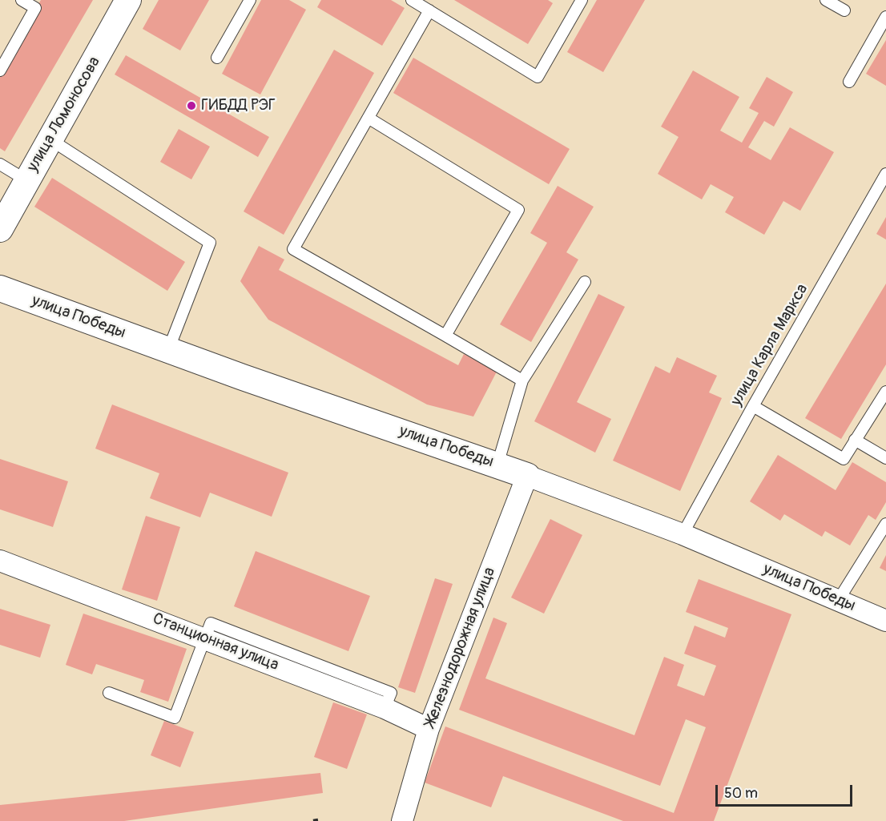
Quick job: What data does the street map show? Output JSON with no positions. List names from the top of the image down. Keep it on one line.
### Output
{"streets":{"street":["улица Ломоносова","улица Победы","Станционная улица","Железнодорожная улица"],"lane":["улица Карла Маркса"]},"crossings":[["улица Победы","улица Карла Маркса"],["улица Победы","Железнодорожная улица"],["Станционная улица","Железнодорожная улица"]],"places":["ГИБДД РЭГ"],"scale_bar":"50 m"}
